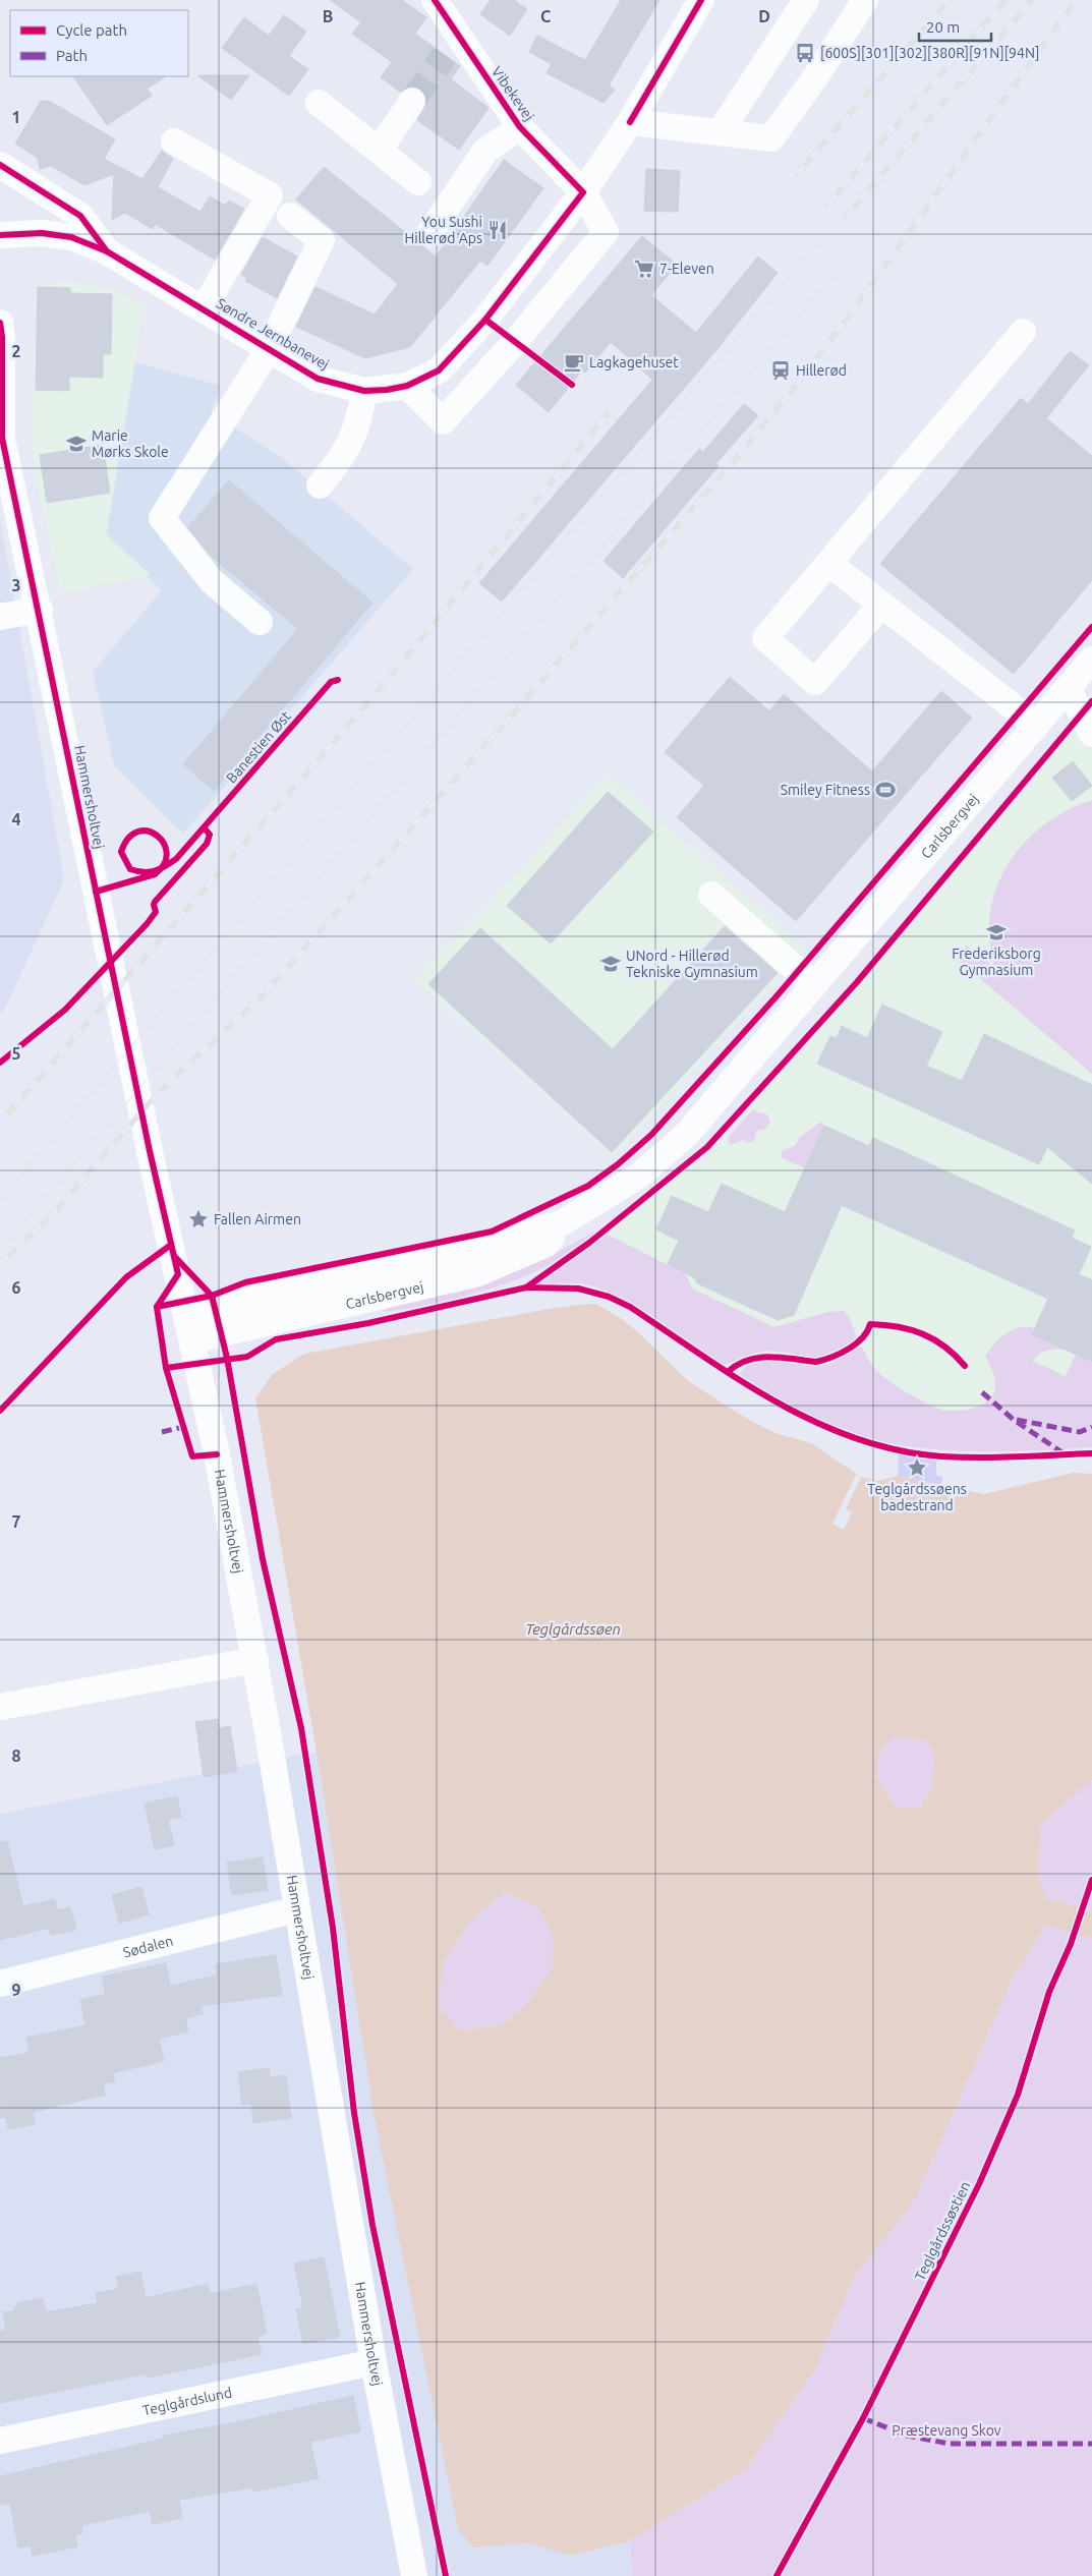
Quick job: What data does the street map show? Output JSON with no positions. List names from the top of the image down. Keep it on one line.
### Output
{"streets":{"street":["Vibekevej","Søndre Jernbanevej","Hammersholtvej","Carlsbergvej","Sødalen","Teglgårdslund"],"cycle path":["Banestien Øst","Teglgårdssøstien"]},"crossings":[["Vibekevej","Søndre Jernbanevej"],["Hammersholtvej","Carlsbergvej"],["Hammersholtvej","Sødalen"],["Hammersholtvej","Teglgårdslund"]],"water":["Teglgårdssøen"],"parks":["Præstevang Skov"],"places":{"bus stop":["[600S][301][302][380R][91N][94N]"],"restaurant":["You Sushi Hillerød Aps"],"supermarket":["7-Eleven"],"cafe":["Lagkagehuset"],"station":["Hillerød"],"school or university":["Marie Mørks Skole","Frederiksborg Gymnasium","UNord - Hillerød Tekniske Gymnasium"],"sports":["Smiley Fitness"],"place":["Fallen Airmen","Teglgårdssøens badestrand"]},"legend":["Cycle path","Path"],"scale_bar":"20 m","grid":{"columns":["B","C","D"],"rows":["1","2","3","4","5","6","7","8","9"]}}
